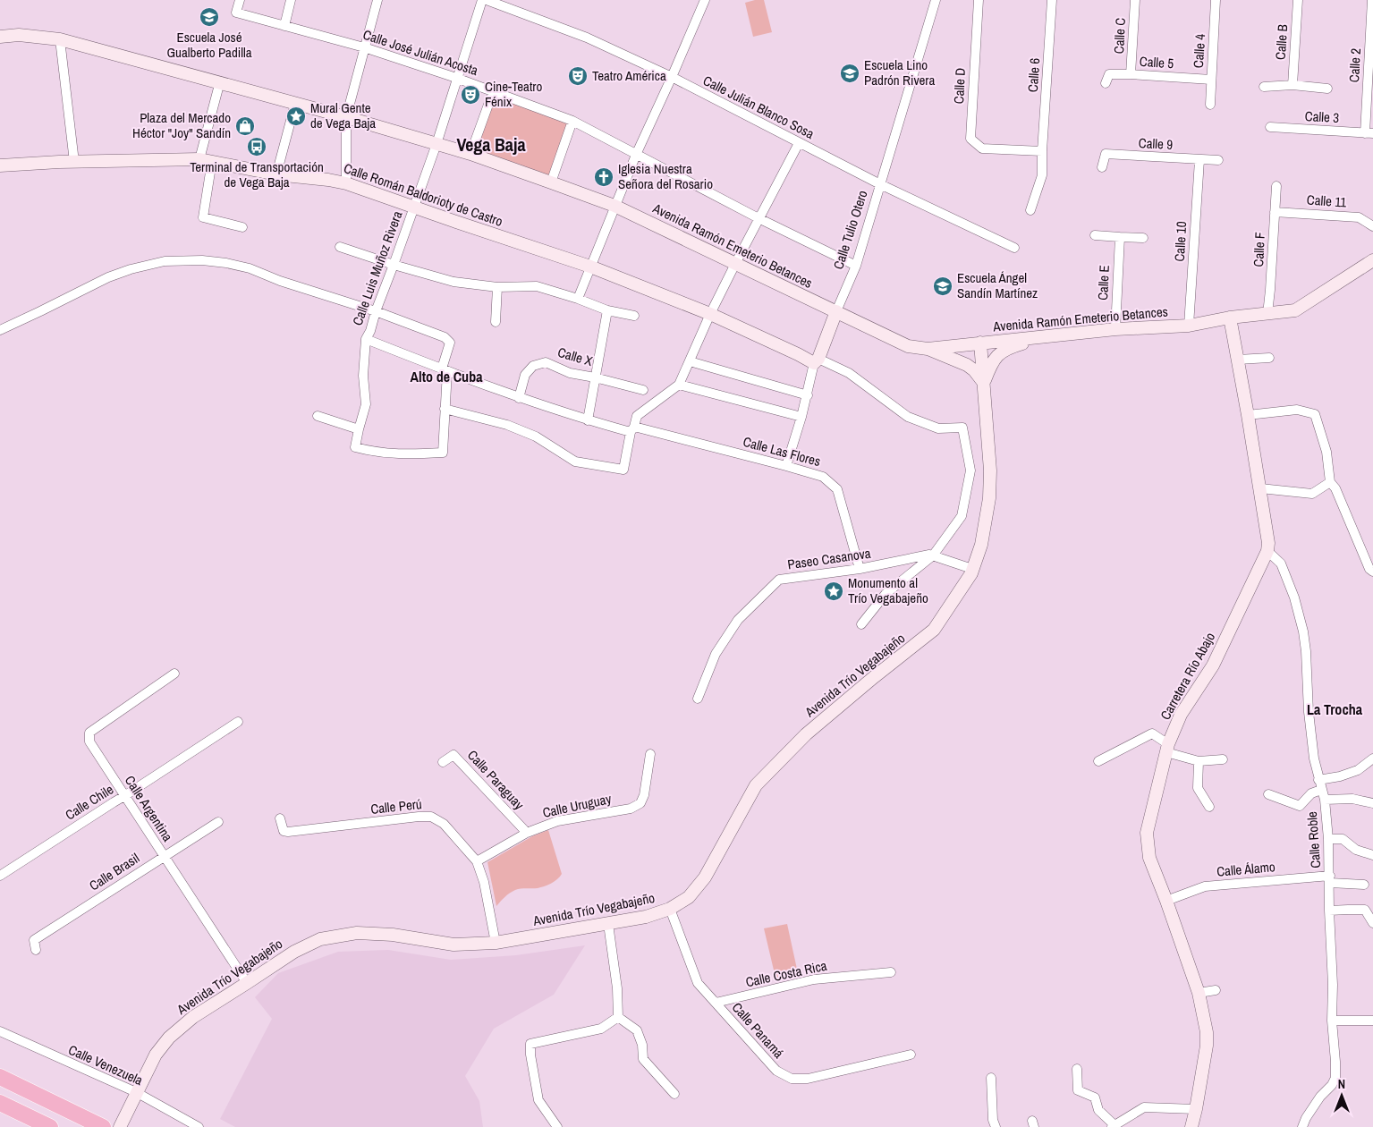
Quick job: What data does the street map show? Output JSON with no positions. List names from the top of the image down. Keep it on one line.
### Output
{"streets":{"street":["Calle C","Calle B","Calle 4","Calle José Julián Acosta","Calle 5","Calle 2","Calle 6","Calle D","Calle Julián Blanco Sosa","Calle 3","Calle 9","Calle Román Baldorioty de Castro","Calle 11","Calle Tulio Otero","Calle 10","Avenida Ramón Emeterio Betances","Calle F","Calle Luis Muñoz Rivera","Calle E","Calle X","Calle Las Flores","Paseo Casanova","Avenida Trío Vegabajeño","Carretera Río Abajo","Calle Paraguay","Calle Chile","Calle Uruguay","Calle Perú","Calle Argentina","Calle Roble","Calle Álamo","Calle Brasil","Calle Costa Rica","Calle Panamá","Calle Venezuela"]},"crossings":[["Calle C","Calle 5"],["Calle 4","Calle 5"],["Calle José Julián Acosta","Calle Tulio Otero"],["Calle José Julián Acosta","Calle Luis Muñoz Rivera"],["Calle 2","Calle 3"],["Calle 6","Calle D"],["Calle Julián Blanco Sosa","Calle Tulio Otero"],["Calle 9","Calle 10"],["Calle Román Baldorioty de Castro","Calle Tulio Otero"],["Calle Román Baldorioty de Castro","Calle Luis Muñoz Rivera"],["Calle 11","Calle F"],["Calle Tulio Otero","Avenida Ramón Emeterio Betances"],["Calle Tulio Otero","Calle Las Flores"],["Calle 10","Avenida Ramón Emeterio Betances"],["Avenida Ramón Emeterio Betances","Calle F"],["Avenida Ramón Emeterio Betances","Calle Luis Muñoz Rivera"],["Avenida Ramón Emeterio Betances","Calle E"],["Avenida Ramón Emeterio Betances","Avenida Trío Vegabajeño"],["Avenida Ramón Emeterio Betances","Carretera Río Abajo"],["Calle Luis Muñoz Rivera","Calle Las Flores"],["Calle X","Calle Las Flores"],["Calle Las Flores","Paseo Casanova"],["Paseo Casanova","Avenida Trío Vegabajeño"],["Avenida Trío Vegabajeño","Calle Perú"],["Avenida Trío Vegabajeño","Calle Argentina"],["Avenida Trío Vegabajeño","Calle Panamá"],["Avenida Trío Vegabajeño","Calle Venezuela"],["Carretera Río Abajo","Calle Roble"],["Carretera Río Abajo","Calle Álamo"],["Calle Paraguay","Calle Uruguay"],["Calle Chile","Calle Argentina"],["Calle Uruguay","Calle Perú"],["Calle Argentina","Calle Brasil"],["Calle Roble","Calle Álamo"],["Calle Costa Rica","Calle Panamá"]],"districts":["Vega Baja","Alto de Cuba","La Trocha"],"places":{"school or university":["Escuela José Gualberto Padilla","Escuela Lino Padrón Rivera","Escuela Ángel Sandín Martínez"],"theatre":["Teatro América","Cine-Teatro Fénix"],"place":["Mural Gente de Vega Baja","Monumento al Trío Vegabajeño"],"shop":["Plaza del Mercado Héctor \"Joy\" Sandín"],"bus stop":["Terminal de Transportación de Vega Baja"],"church":["Iglesia Nuestra Señora del Rosario"]},"north":"top"}
